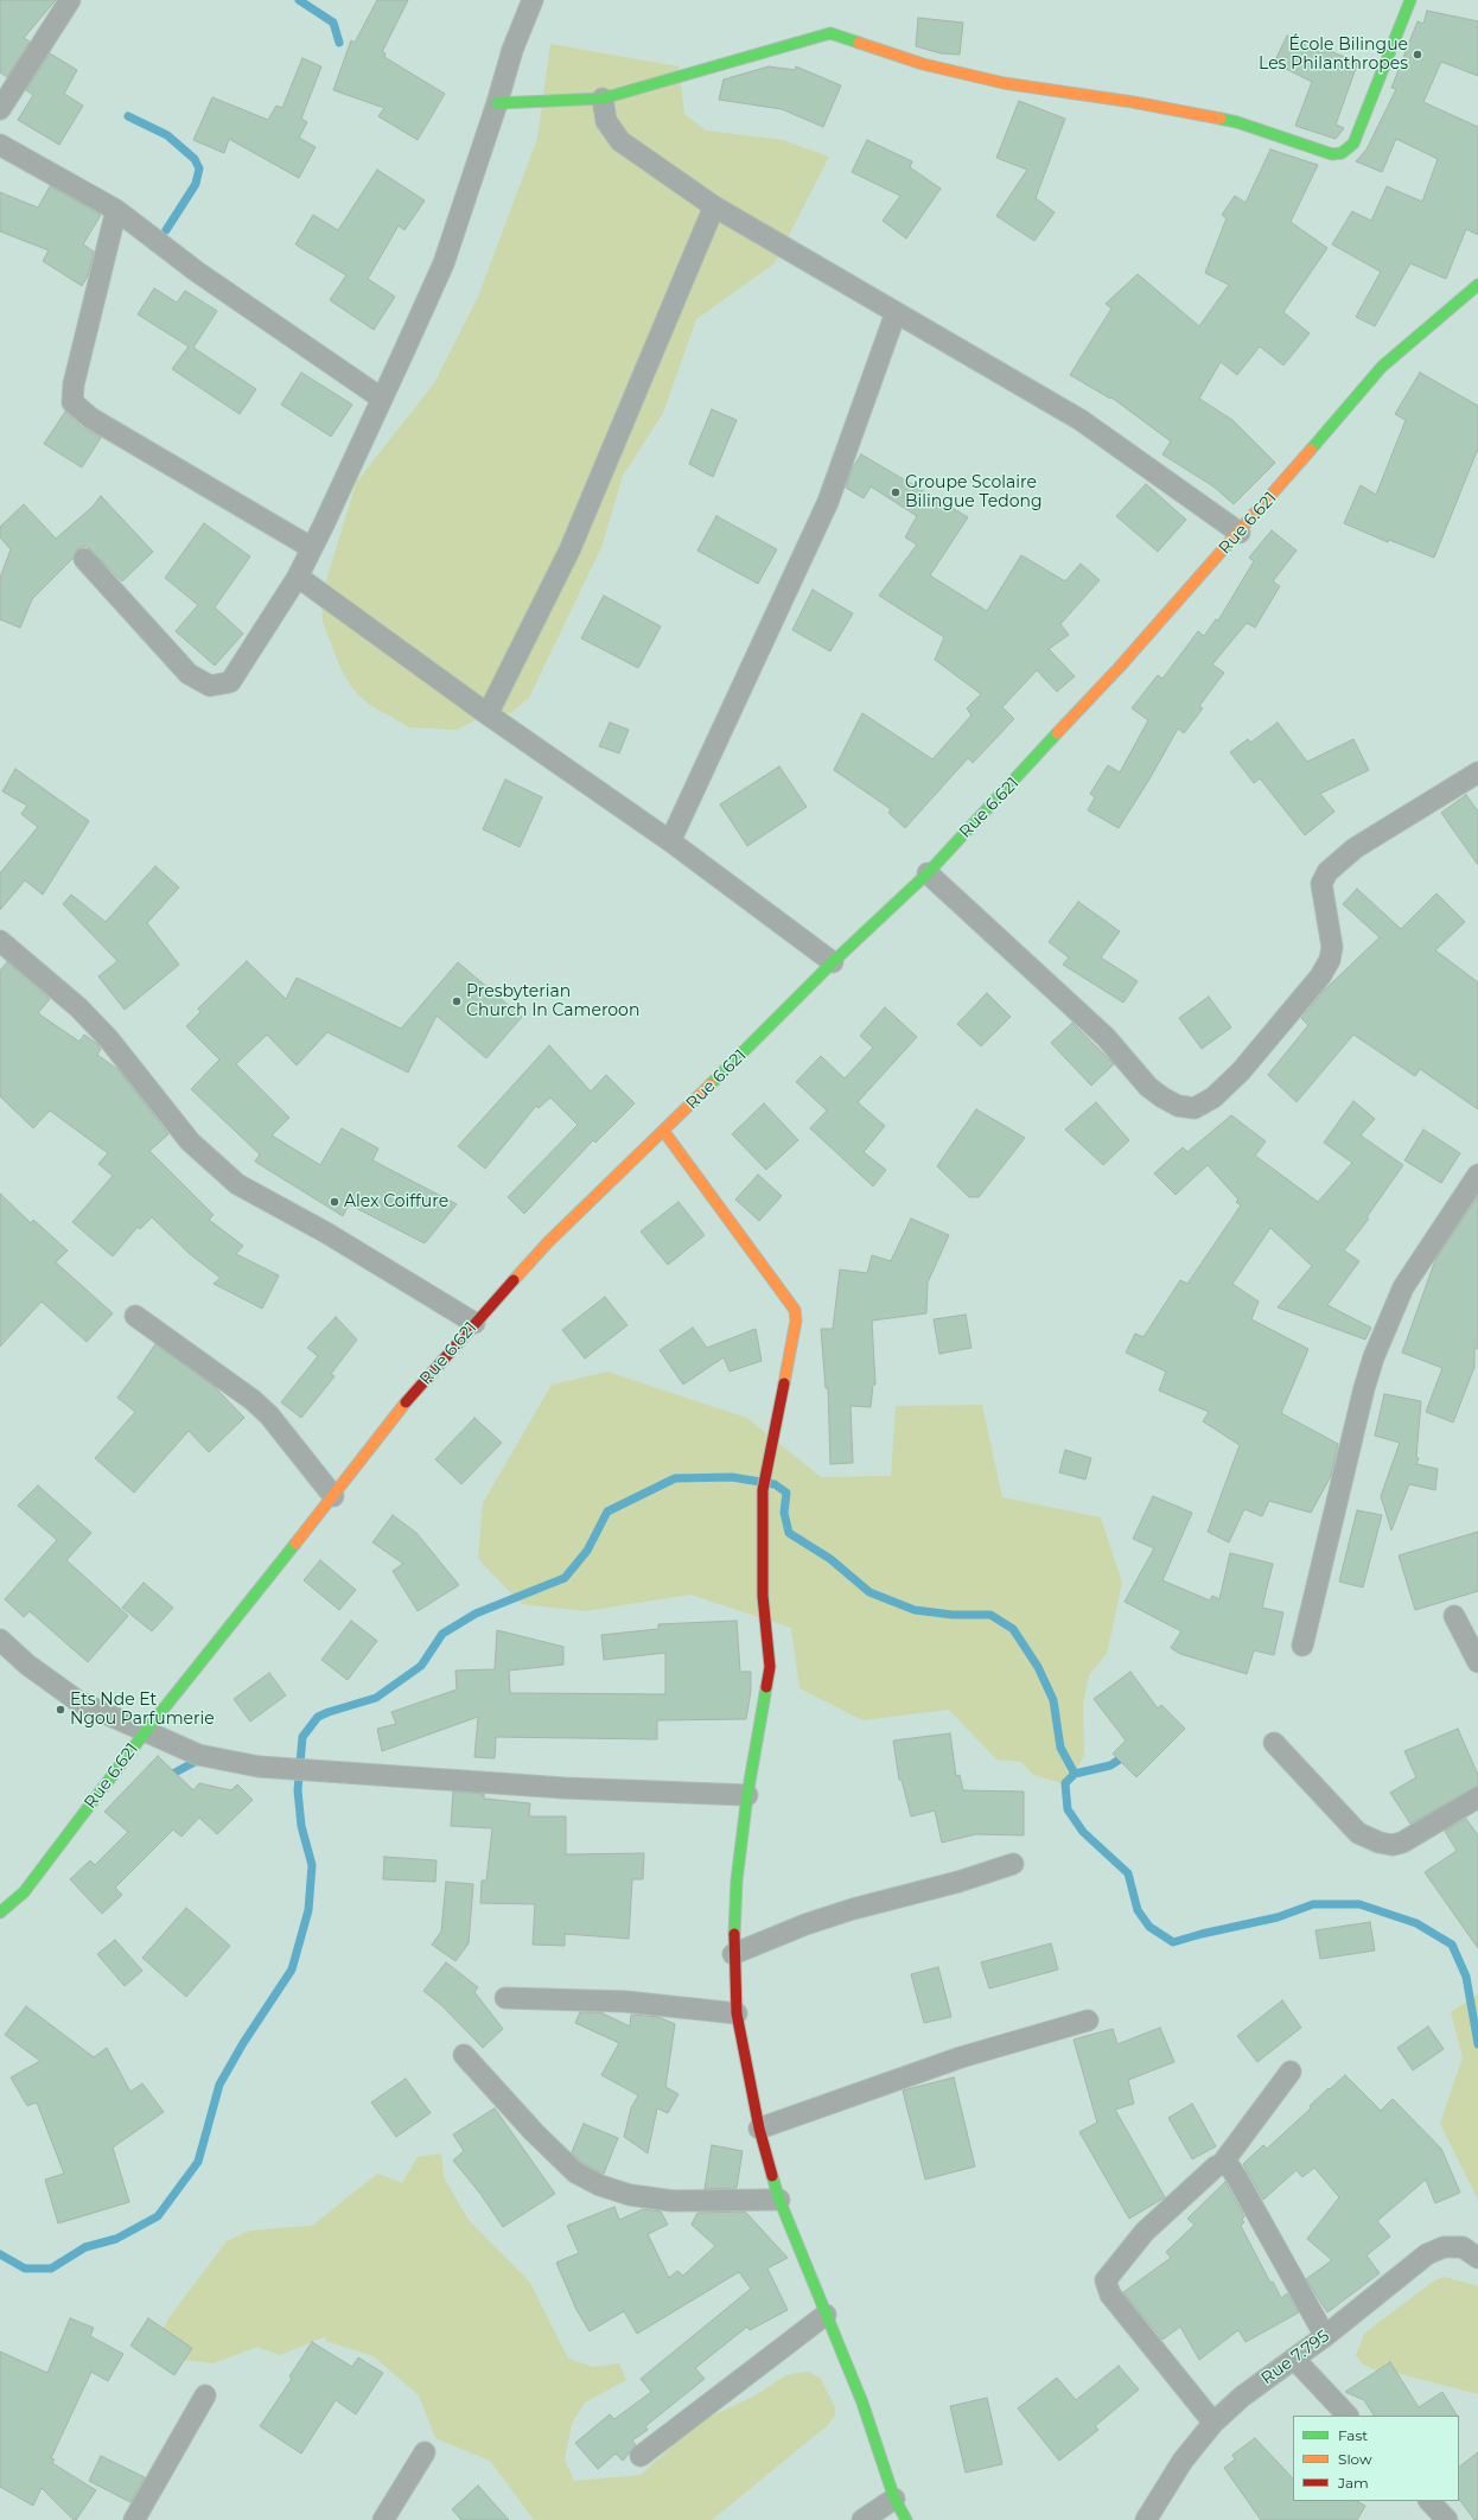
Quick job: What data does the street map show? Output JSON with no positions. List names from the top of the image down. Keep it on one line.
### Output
{"streets":{"street":["Rue 6.621","Rue 7.795"]},"places":["École Bilingue Les Philanthropes","Groupe Scolaire Bilingue Tedong","Presbyterian Church In Cameroon","Alex Coiffure","Ets Nde Et Ngou Parfumerie"],"legend":["Fast","Slow","Jam"]}
